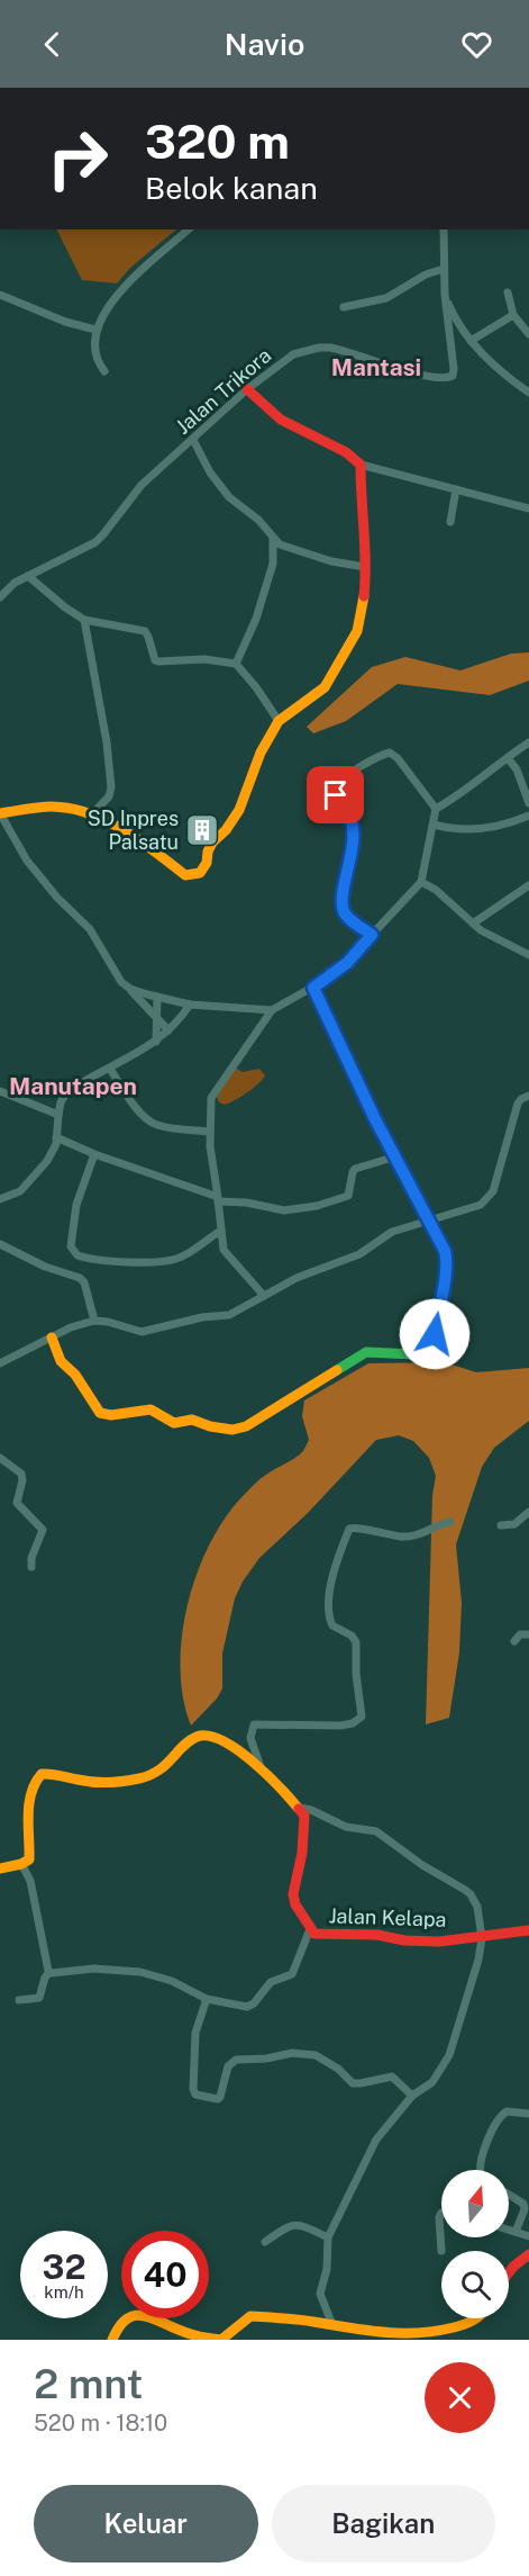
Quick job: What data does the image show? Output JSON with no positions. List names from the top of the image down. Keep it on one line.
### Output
{"streets":{"street":["Jalan Trikora","Jalan Kelapa"]},"districts":["Mantasi","Manutapen"],"places":{"building":["SD Inpres Palsatu"]},"north":"top","page":{"header":"Navio","turn":["320 m","Belok kanan"],"speed":"32 km/h","limit":"40","heading":["2 mnt","520 m · 18:10"],"buttons":["Keluar","Bagikan"]}}
